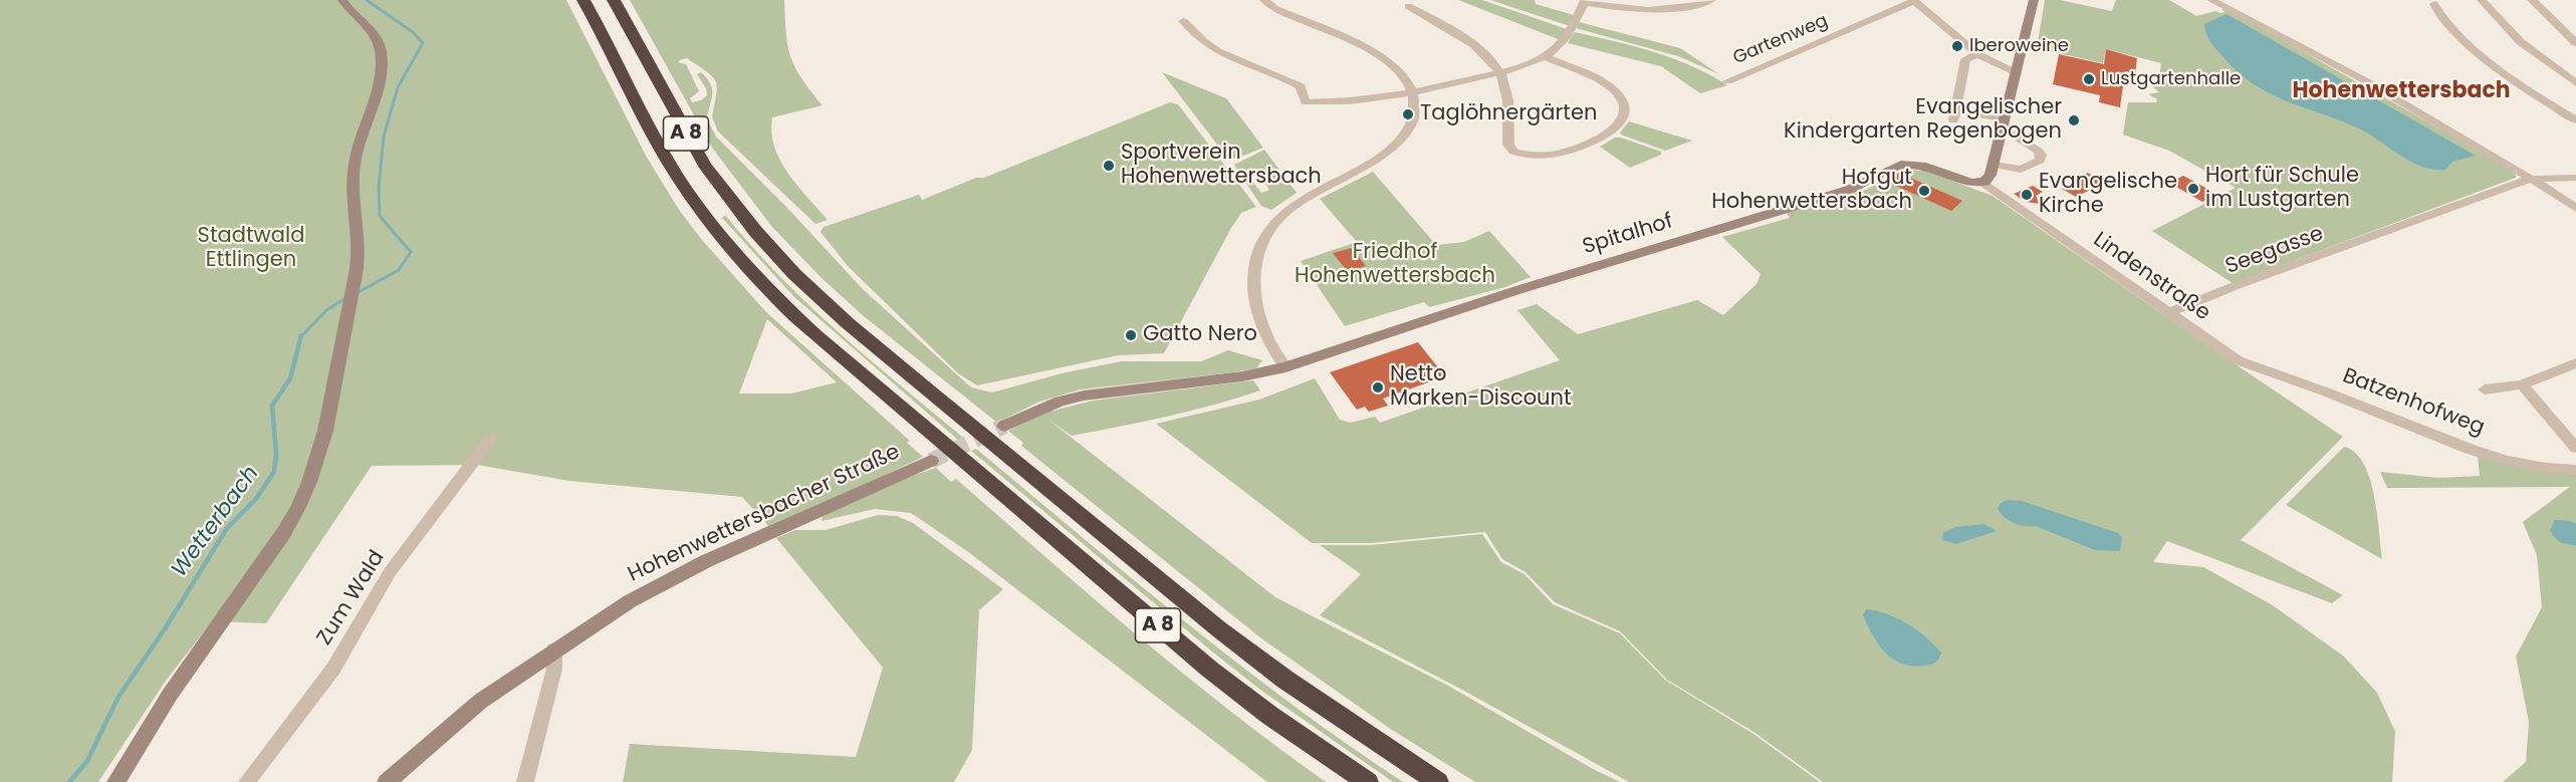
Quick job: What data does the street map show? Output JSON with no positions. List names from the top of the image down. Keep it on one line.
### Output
{"streets":{"highway":["A 8"],"street":["Gartenweg","Spitalhof","Seegasse","Lindenstraße","Batzenhofweg","Hohenwettersbacher Straße","Zum Wald"]},"crossings":[["Spitalhof","Lindenstraße"],["Seegasse","Lindenstraße"],["Lindenstraße","Batzenhofweg"]],"districts":["Hohenwettersbach"],"water":["Wetterbach"],"parks":["Stadtwald Ettlingen","Friedhof Hohenwettersbach"],"places":["Iberoweine","Lustgartenhalle","Taglöhnergärten","Evangelischer Kindergarten Regenbogen","Sportverein Hohenwettersbach","Hort für Schule im Lustgarten","Hofgut Hohenwettersbach","Evangelische Kirche","Gatto Nero","Netto Marken-Discount"]}
